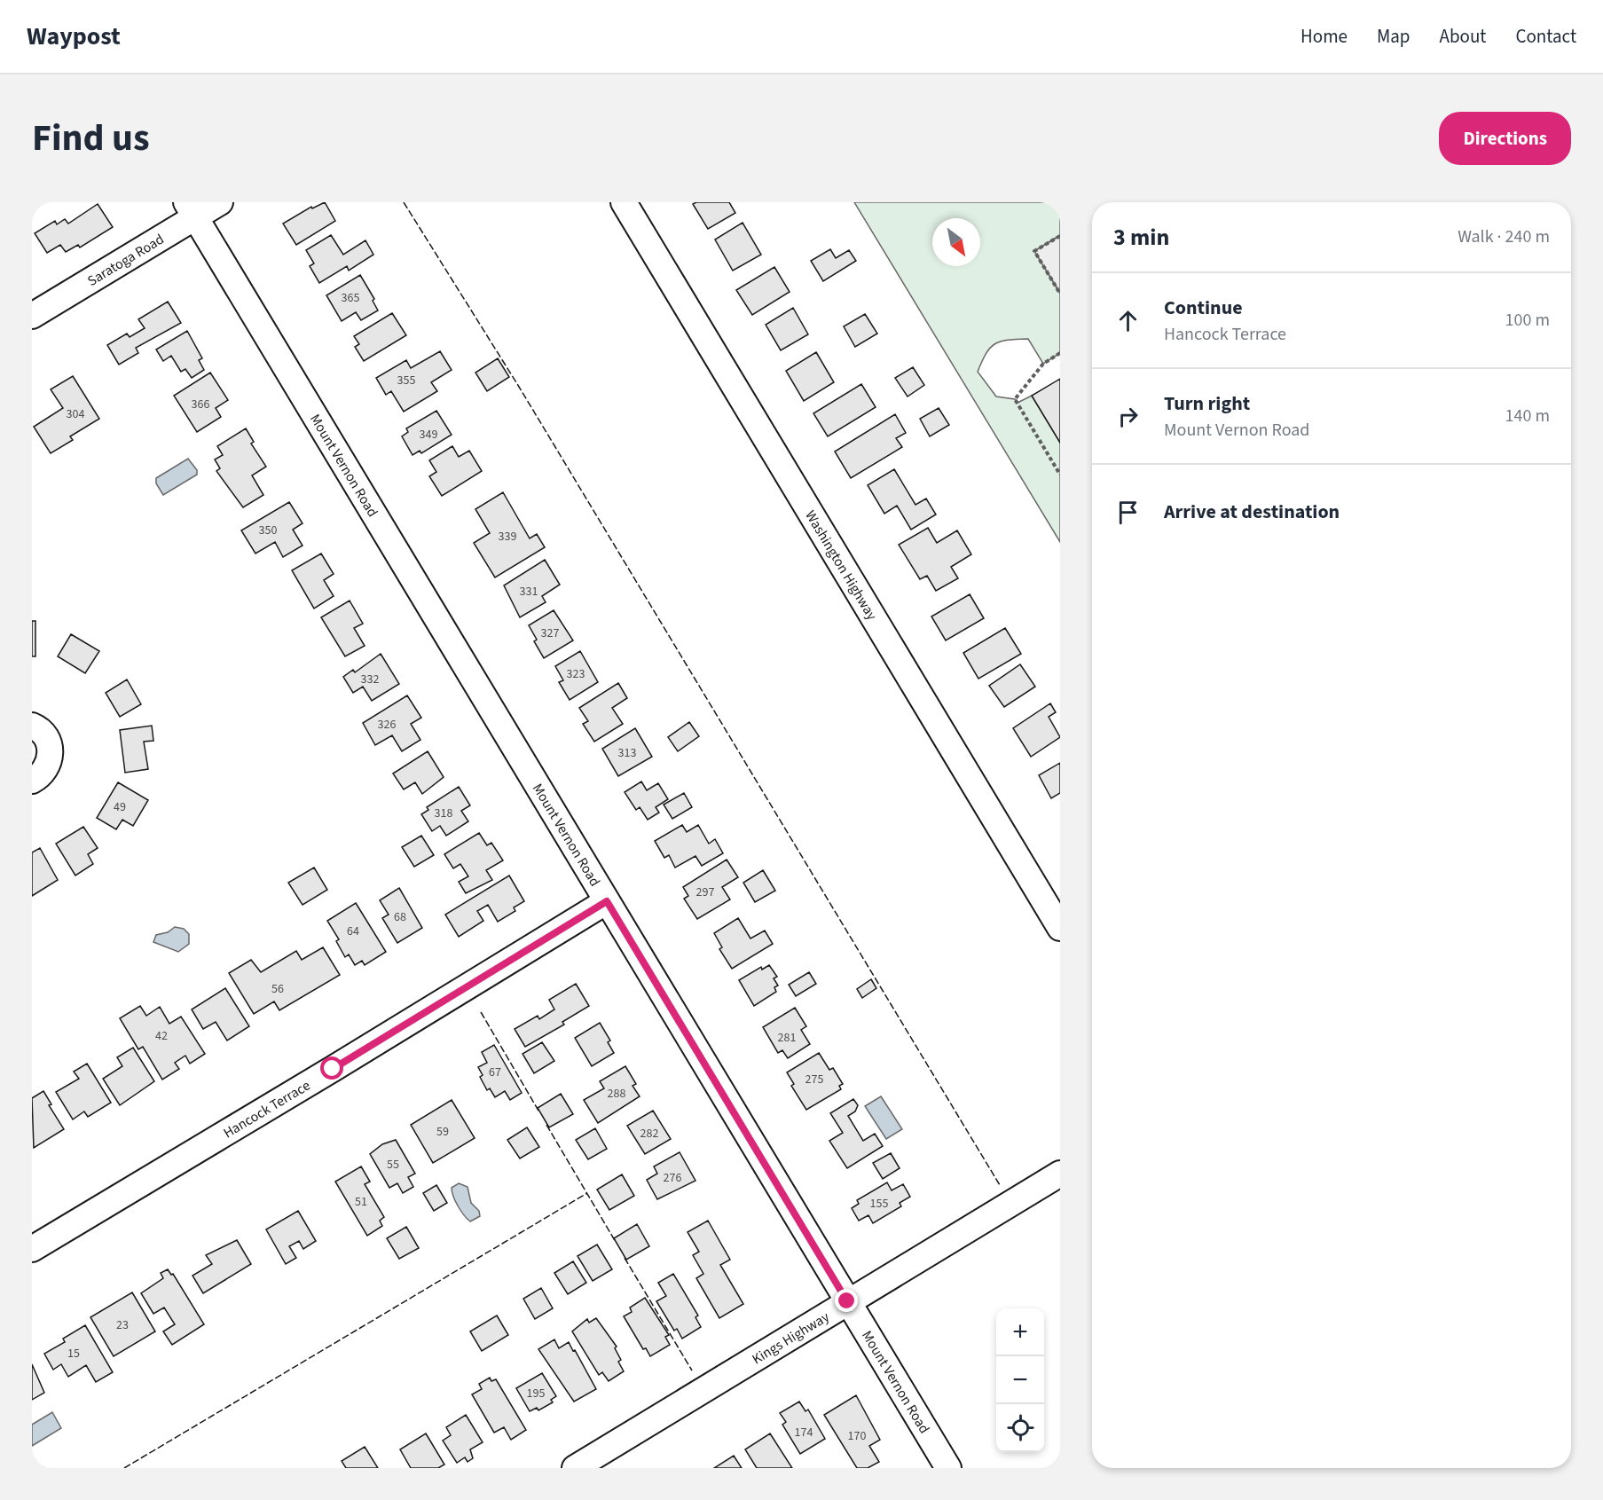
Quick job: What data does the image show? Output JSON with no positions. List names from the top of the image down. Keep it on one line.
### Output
{"streets":{"street":["Saratoga Road","Mount Vernon Road","Washington Highway","Hancock Terrace","Kings Highway"]},"crossings":[["Saratoga Road","Mount Vernon Road"],["Mount Vernon Road","Hancock Terrace"],["Mount Vernon Road","Kings Highway"]],"house_numbers":["365","355","366","304","349","350","339","331","327","323","332","326","313","49","318","297","68","64","56","42","281","67","275","288","59","282","55","276","51","155","23","15","195","174","170"],"north":"bottom right","page":{"header":"Waypost","nav":["Home","Map","About","Contact"],"title":"Find us","buttons":"Directions","heading":["3 min","Walk · 240 m"],"list":[["Continue","Hancock Terrace","100 m"],["Turn right","Mount Vernon Road","140 m"],"Arrive at destination"],"map_buttons":["+","−"]}}
